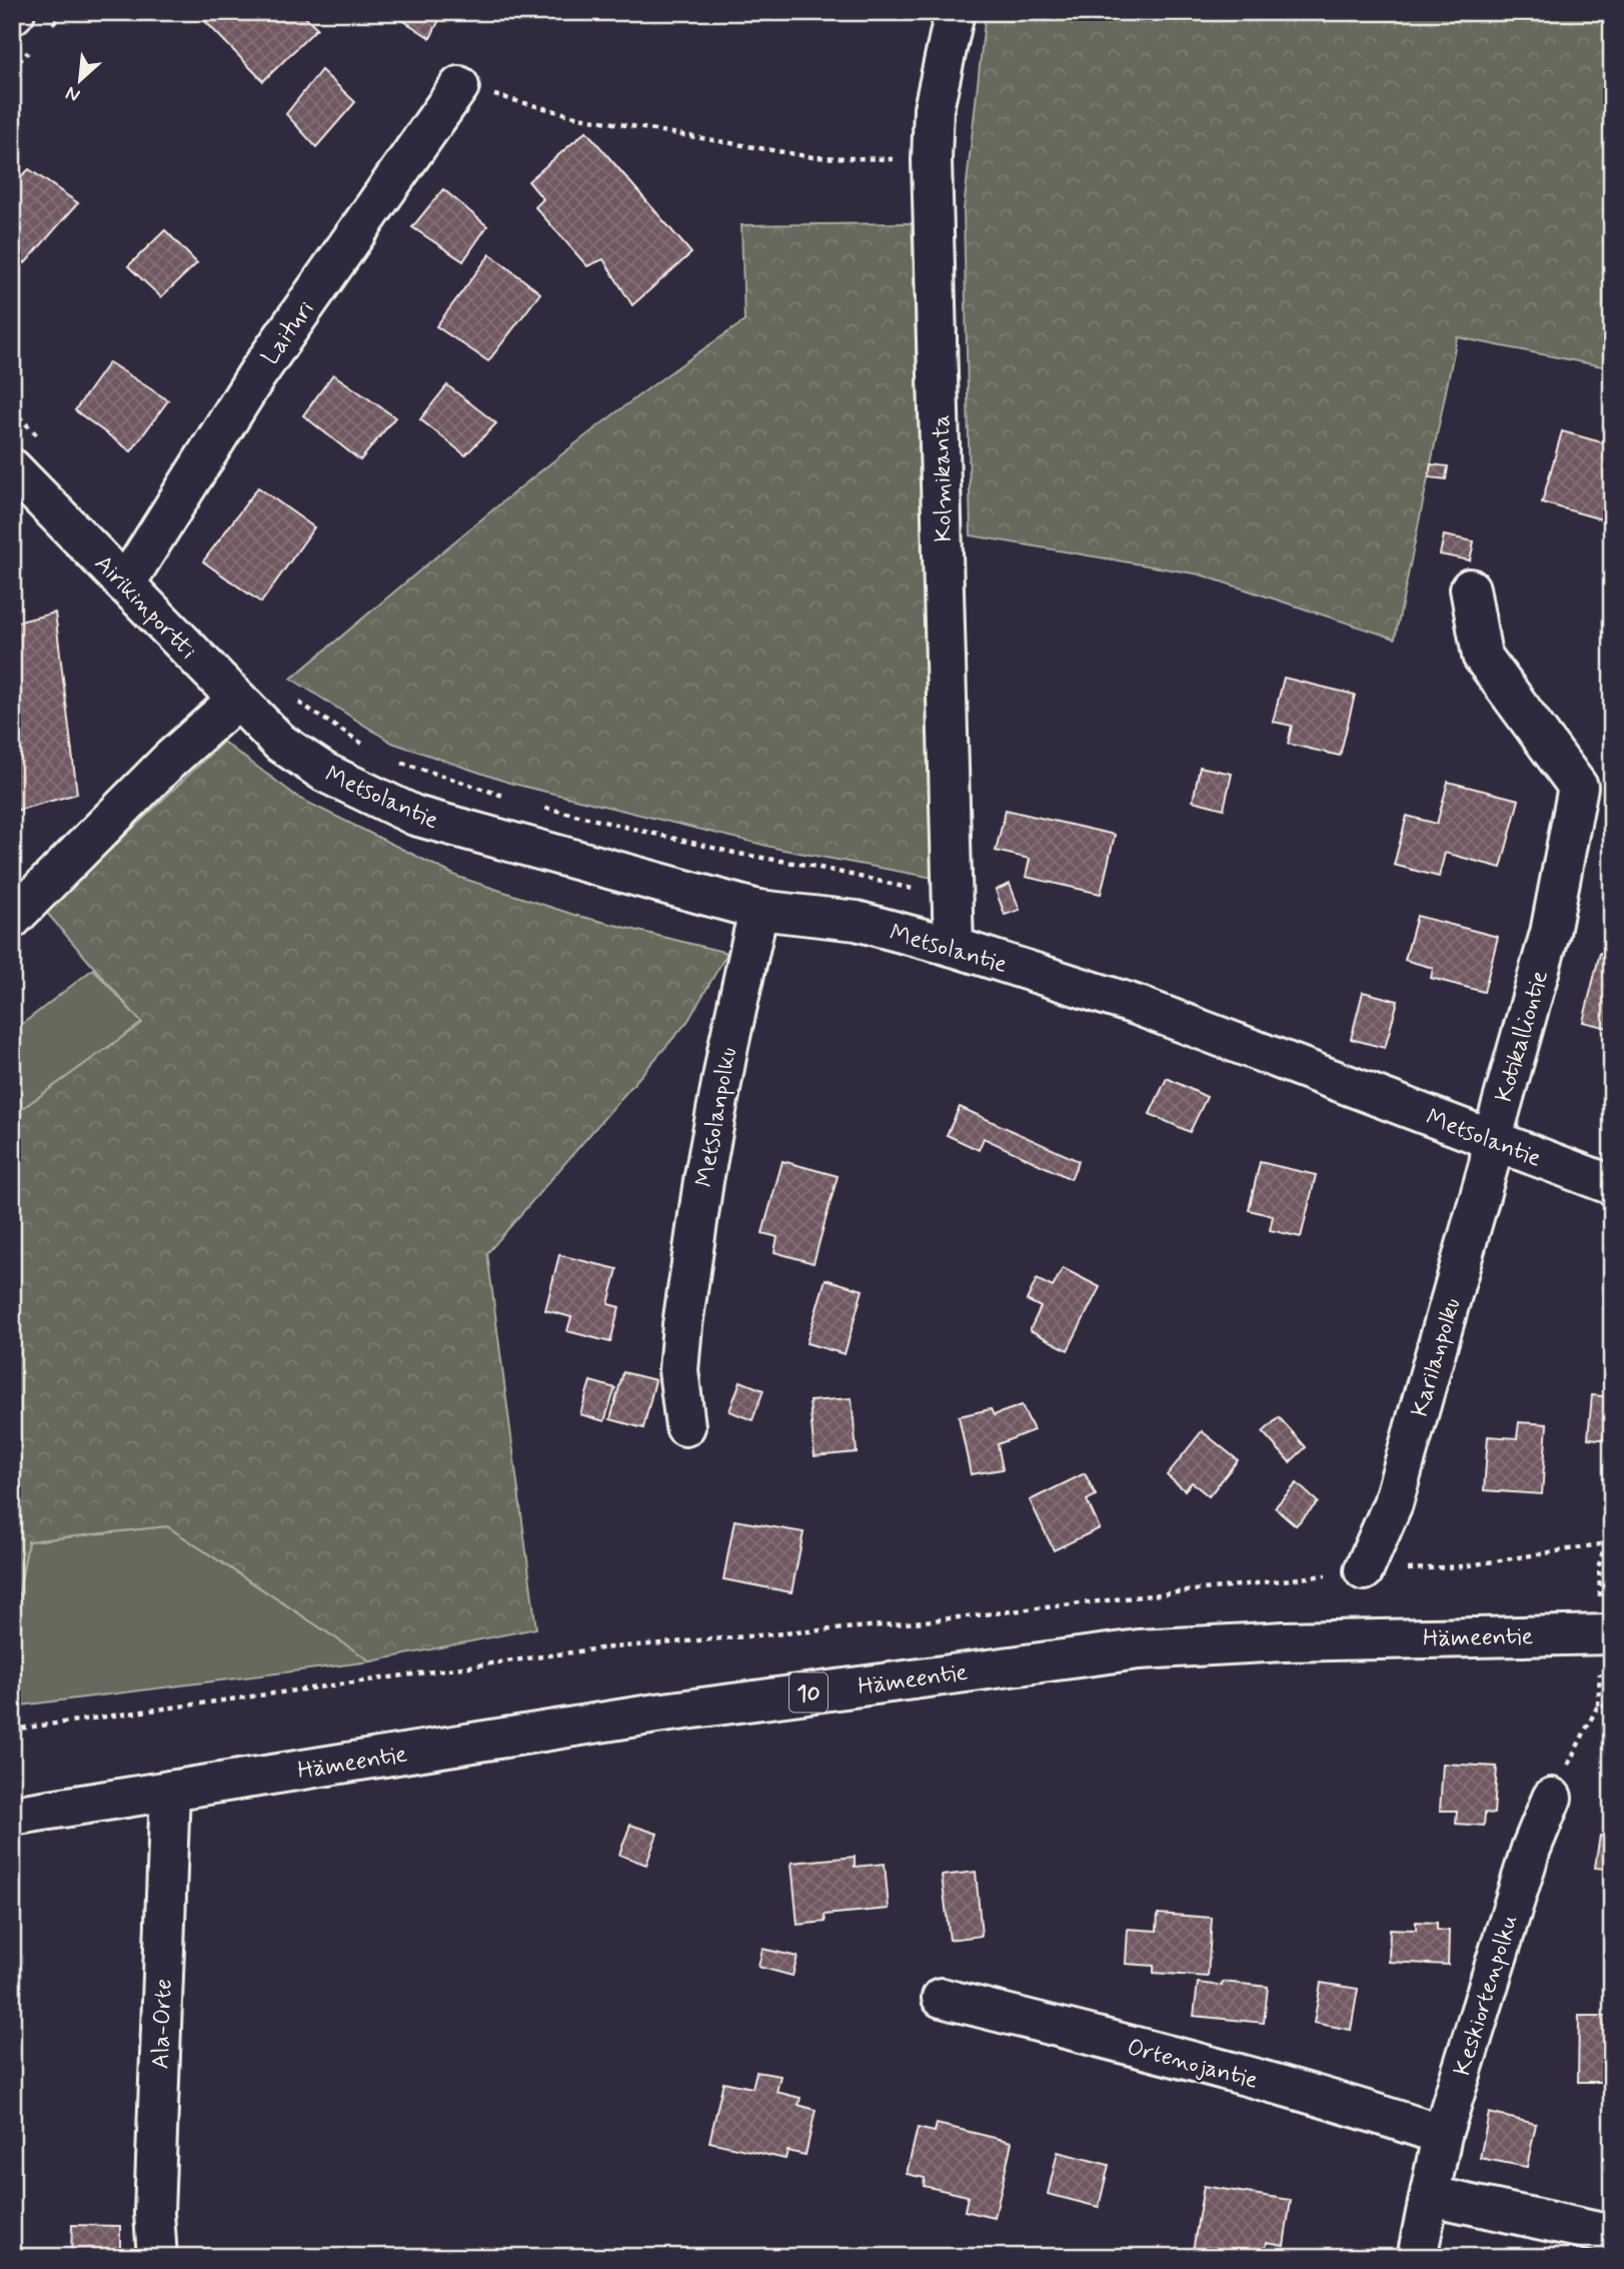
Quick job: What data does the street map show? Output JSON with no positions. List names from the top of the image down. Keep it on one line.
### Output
{"streets":{"main road":["Laituri","Kolmikanta","Airikinportti","Metsolantie","Kotikalliontie","Metsolanpolku","Karilanpolku","Hämeentie","10","Keskiortenpolku","Ala-Orte","Ortenojantie"]},"crossings":[["Laituri","Airikinportti"],["Kolmikanta","Metsolantie"],["Airikinportti","Metsolantie"],["Metsolantie","Kotikalliontie"],["Metsolantie","Metsolanpolku"],["Metsolantie","Karilanpolku"],["Kotikalliontie","Karilanpolku"],["Hämeentie","Ala-Orte"],["Keskiortenpolku","Ortenojantie"]],"north":"bottom left"}
